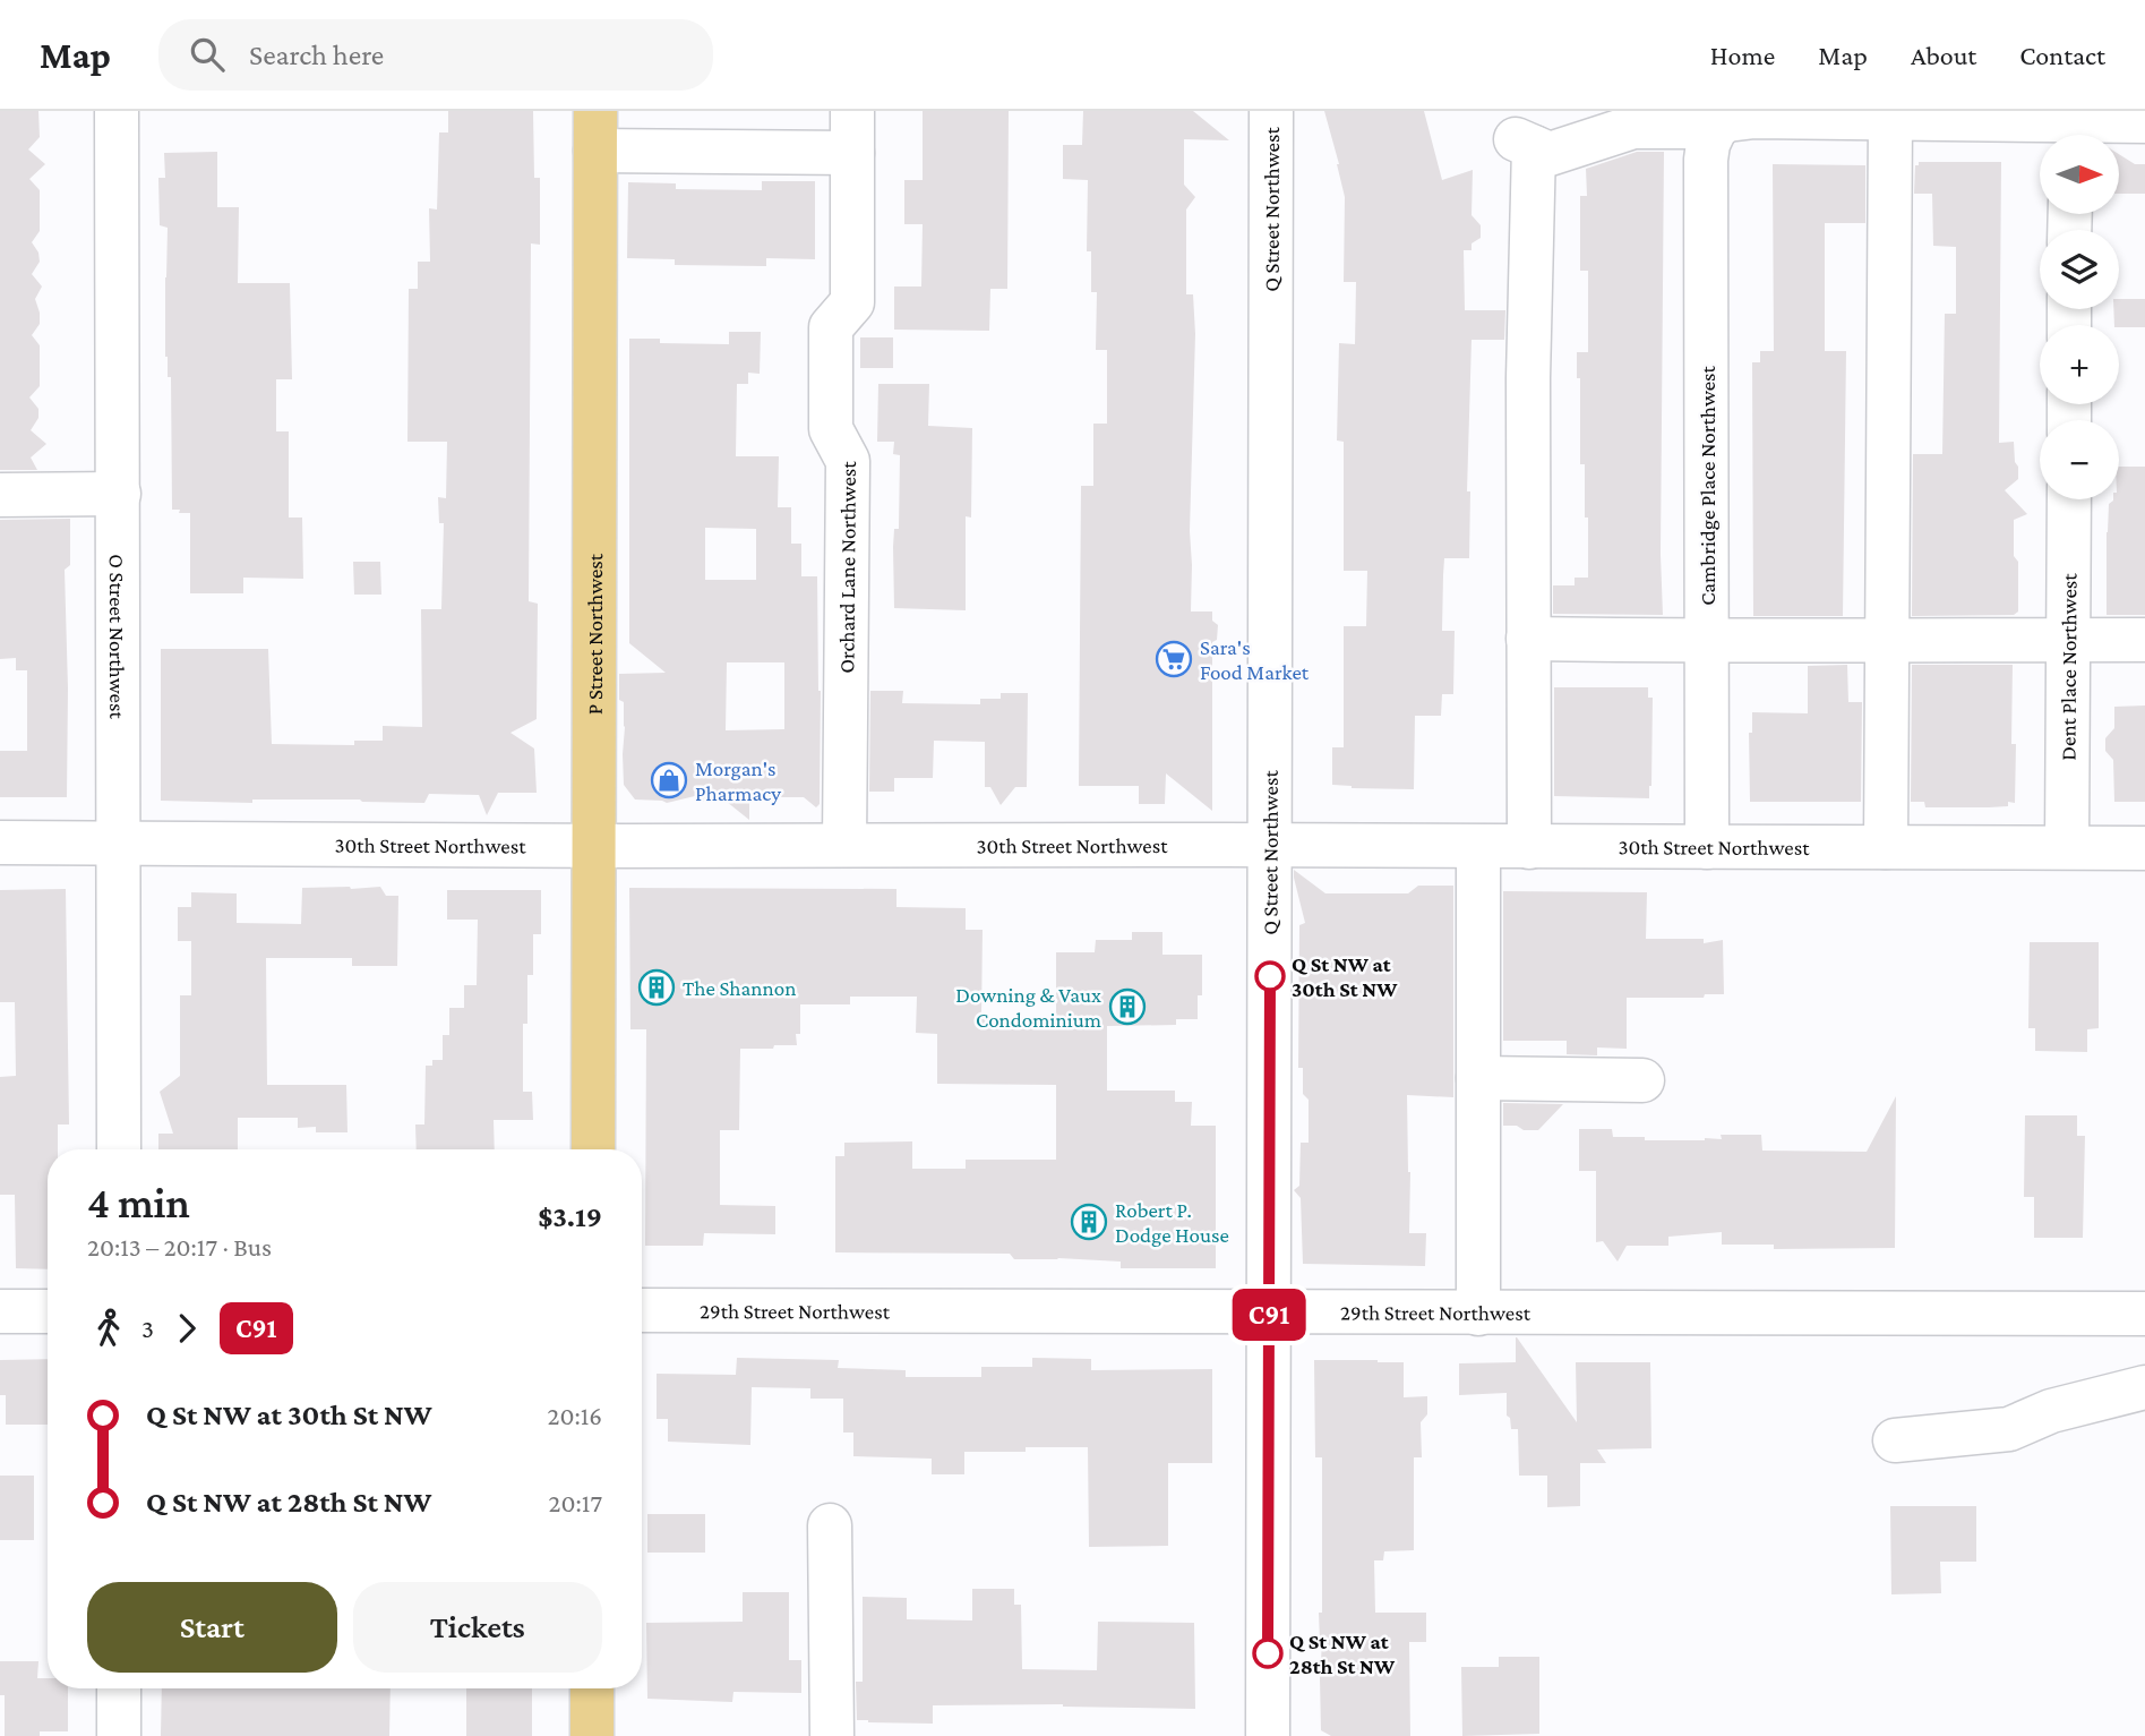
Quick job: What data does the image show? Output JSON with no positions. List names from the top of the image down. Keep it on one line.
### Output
{"streets":{"main road":["P Street Northwest"],"street":["Q Street Northwest","Cambridge Place Northwest","Orchard Lane Northwest","O Street Northwest","Dent Place Northwest","30th Street Northwest","29th Street Northwest"]},"crossings":[["Q Street Northwest","30th Street Northwest"],["Q Street Northwest","29th Street Northwest"],["Cambridge Place Northwest","30th Street Northwest"],["Orchard Lane Northwest","30th Street Northwest"],["O Street Northwest","30th Street Northwest"],["P Street Northwest","30th Street Northwest"],["Dent Place Northwest","30th Street Northwest"]],"places":{"supermarket":["Sara's Food Market"],"shop":["Morgan's Pharmacy"],"other":["Q St NW at 30th St NW","Q St NW at 28th St NW"],"building":["The Shannon","Downing & Vaux Condominium","Robert P. Dodge House"]},"lines":["bus line C91"],"north":"right","page":{"header":"Map","search":"Search here","nav":["Home","Map","About","Contact"],"on_map":"C91","map_buttons":["+","−"],"heading":["4 min","20:13 – 20:17 · Bus","$3.19"],"legs":["3","C91"],"list":[{"name":"Q St NW at 30th St NW","value":"20:16"},{"name":"Q St NW at 28th St NW","value":"20:17"}],"buttons":["Start","Tickets"]}}
